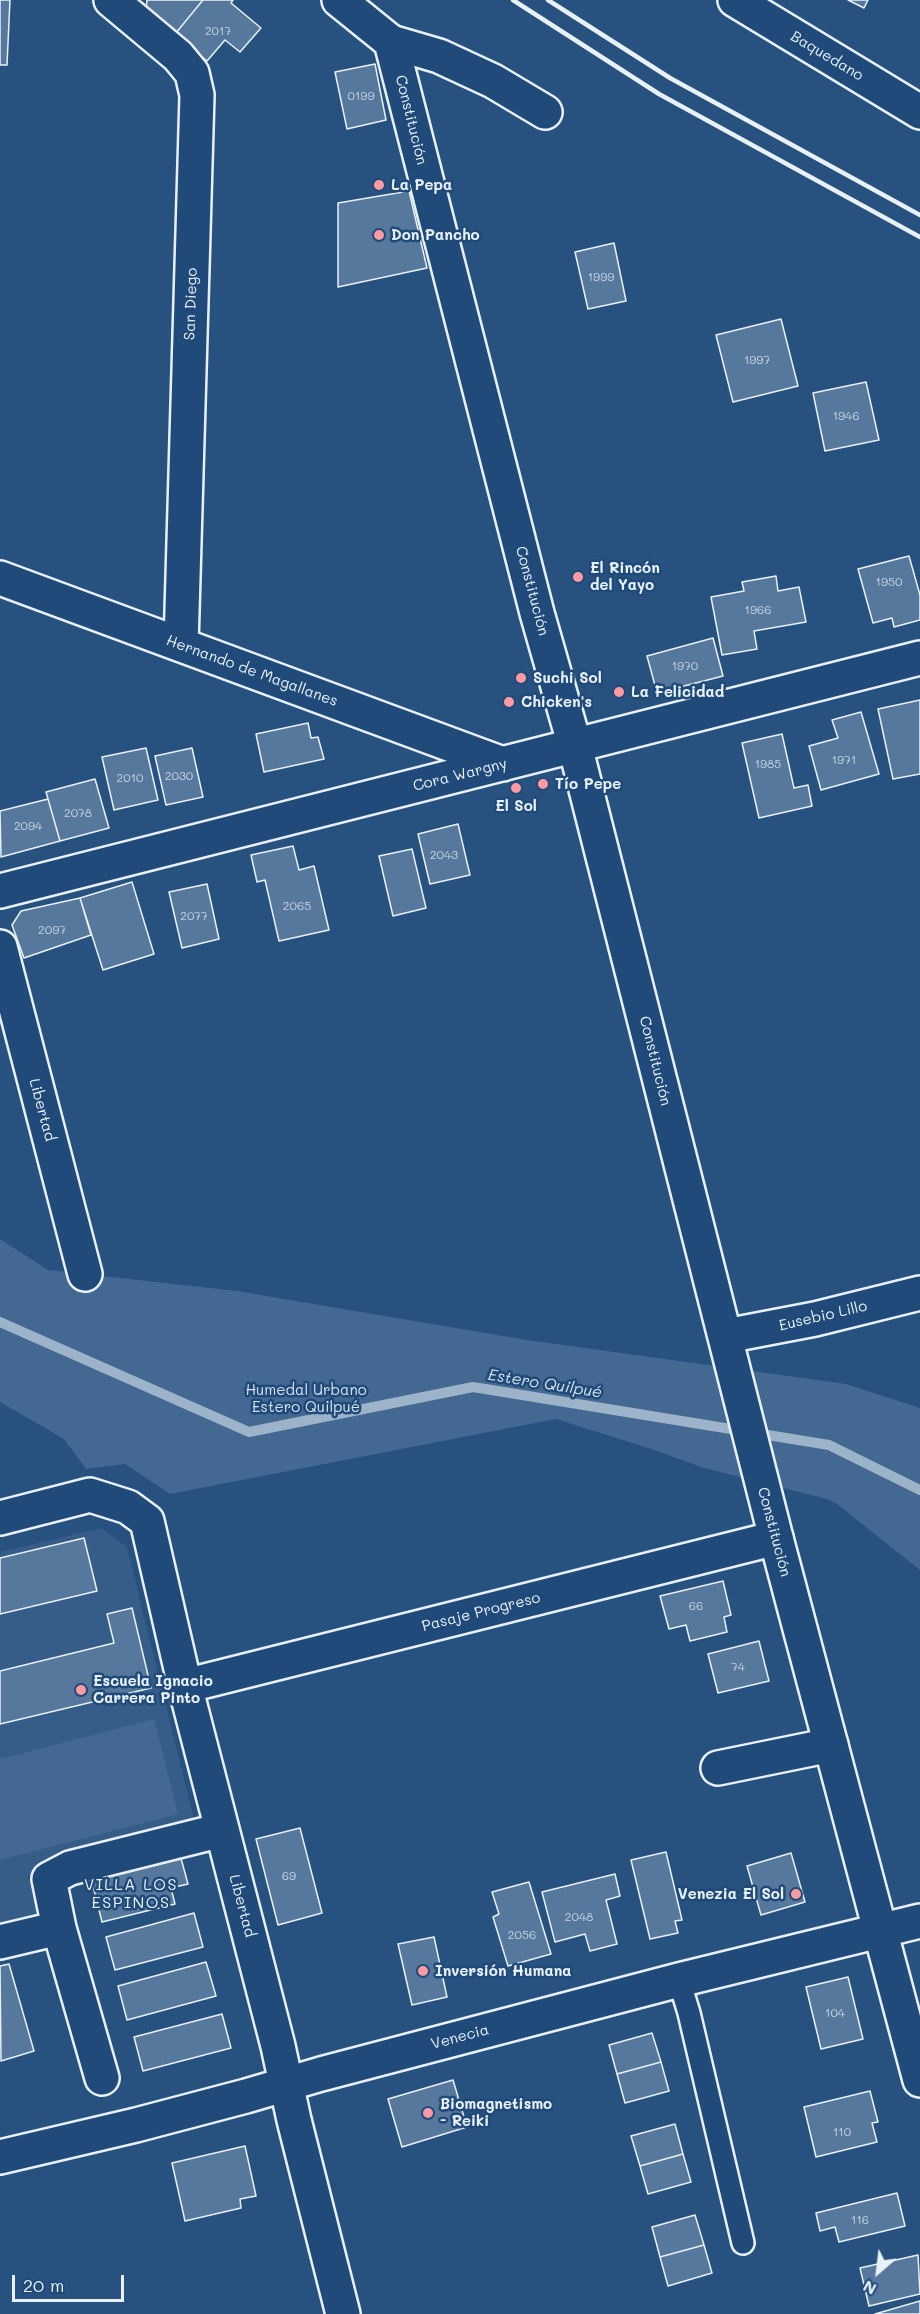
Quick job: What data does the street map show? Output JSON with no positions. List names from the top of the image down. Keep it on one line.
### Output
{"streets":{"street":["Baquedano","Constitución","San Diego","Hernando de Magallanes","Cora Wargny","Libertad","Eusebio Lillo","Pasaje Progreso","Venecia"]},"crossings":[["Constitución","Cora Wargny"],["Constitución","Eusebio Lillo"],["Constitución","Pasaje Progreso"],["Constitución","Venecia"],["San Diego","Hernando de Magallanes"],["Hernando de Magallanes","Cora Wargny"],["Libertad","Pasaje Progreso"],["Libertad","Venecia"]],"districts":["VILLA LOS ESPINOS"],"water":["Estero Quilpué"],"parks":["Humedal Urbano Estero Quilpué"],"places":["La Pepa","Don Pancho","El Rincón del Yayo","Suchi Sol","La Felicidad","Chicken's","Tío Pepe","El Sol","Escuela Ignacio Carrera Pinto","Venezia El Sol","Inversión Humana","Biomagnetismo - Reiki"],"house_numbers":["2017","0199","1999","1997","1946","1950","1966","1970","1971","1985","2030","2010","2078","2094","2043","2065","2077","2097","66","74","69","2048","2056","104","110","116"],"scale_bar":"20 m","north":"bottom left"}
